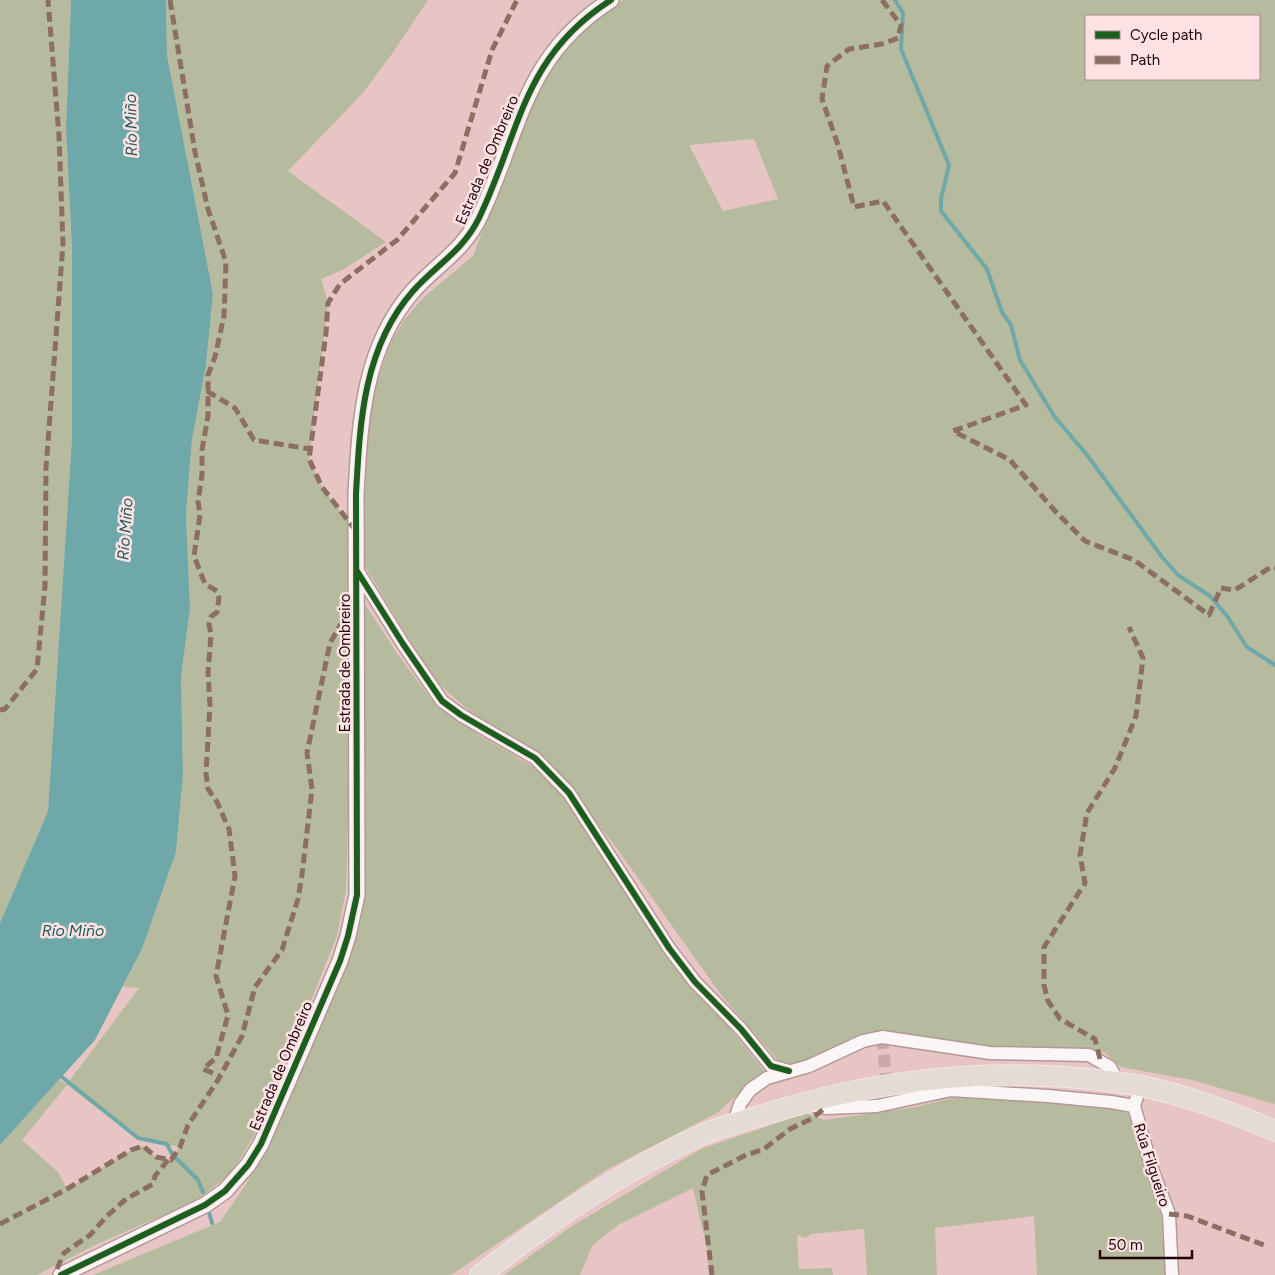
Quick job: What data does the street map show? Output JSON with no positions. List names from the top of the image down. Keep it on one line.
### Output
{"streets":{"street":["Estrada de Ombreiro","Rúa Filgueiro"]},"water":["Río Miño"],"legend":["Cycle path","Path"],"scale_bar":"50 m"}
